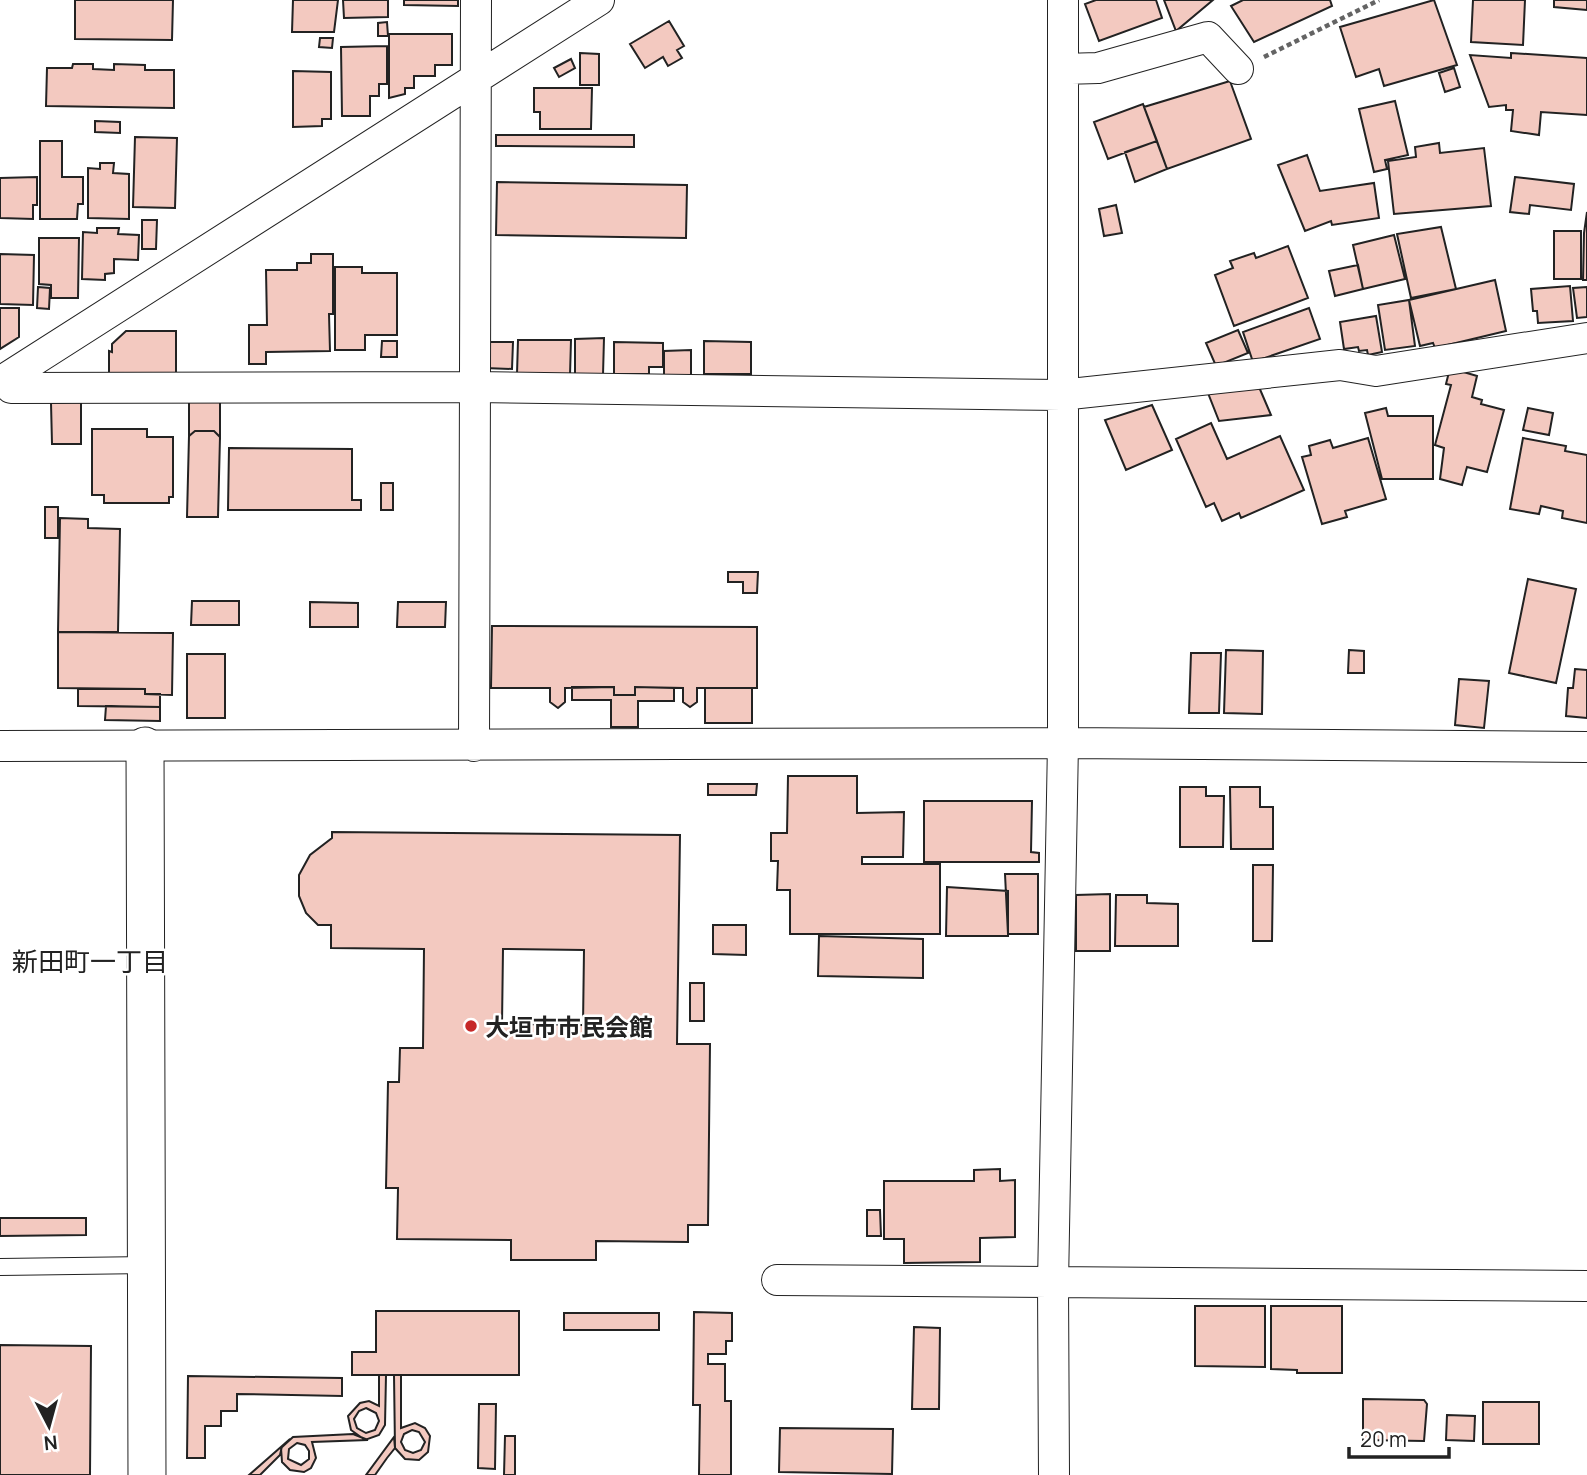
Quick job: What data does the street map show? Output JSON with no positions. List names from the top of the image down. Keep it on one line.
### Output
{"districts":["新田町一丁目"],"places":["大垣市市民会館"],"scale_bar":"20 m","north":"bottom"}
